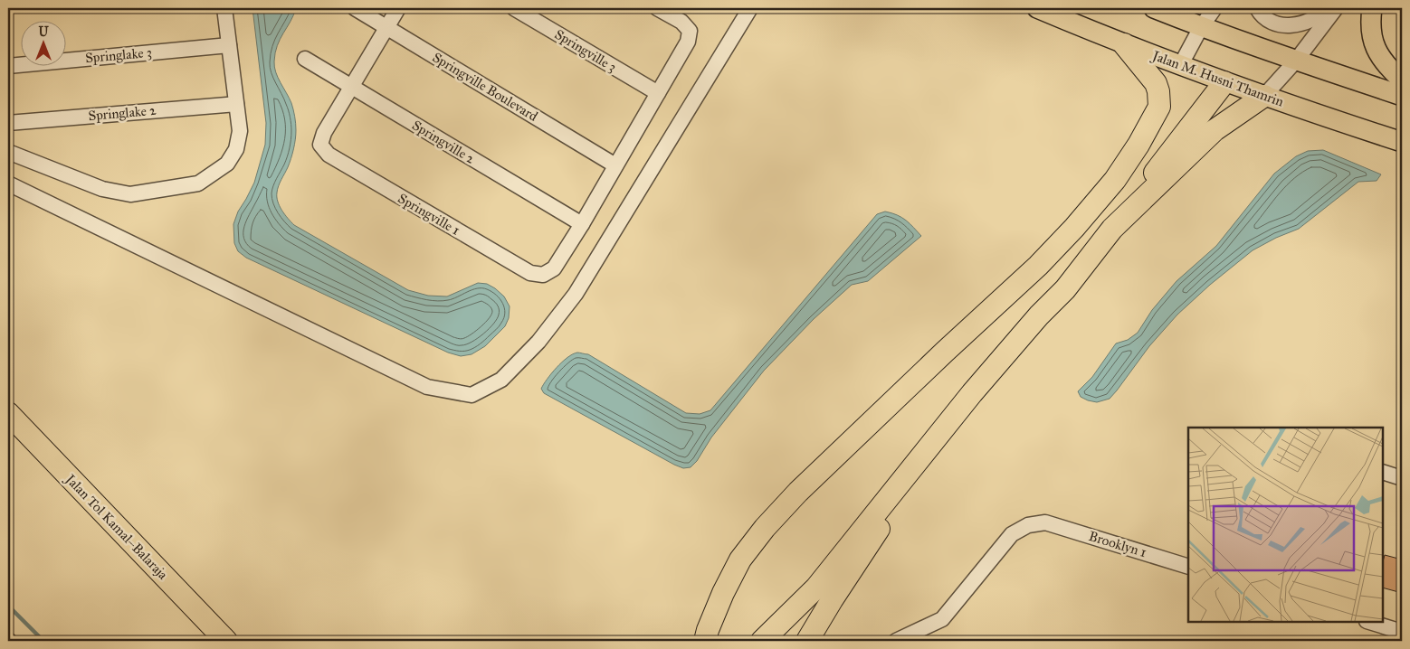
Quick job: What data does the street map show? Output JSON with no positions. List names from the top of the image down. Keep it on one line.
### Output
{"streets":{"highway":["Jalan Tol Kamal–Balaraja"],"main road":["Jalan M. Husni Thamrin"],"street":["Springville 3","Springlake 3","Springville Boulevard","Springlake 2","Springville 2","Springville 1","Brooklyn 1"]},"crossings":[["Springville 2","Springville 1"]],"north":"top"}
